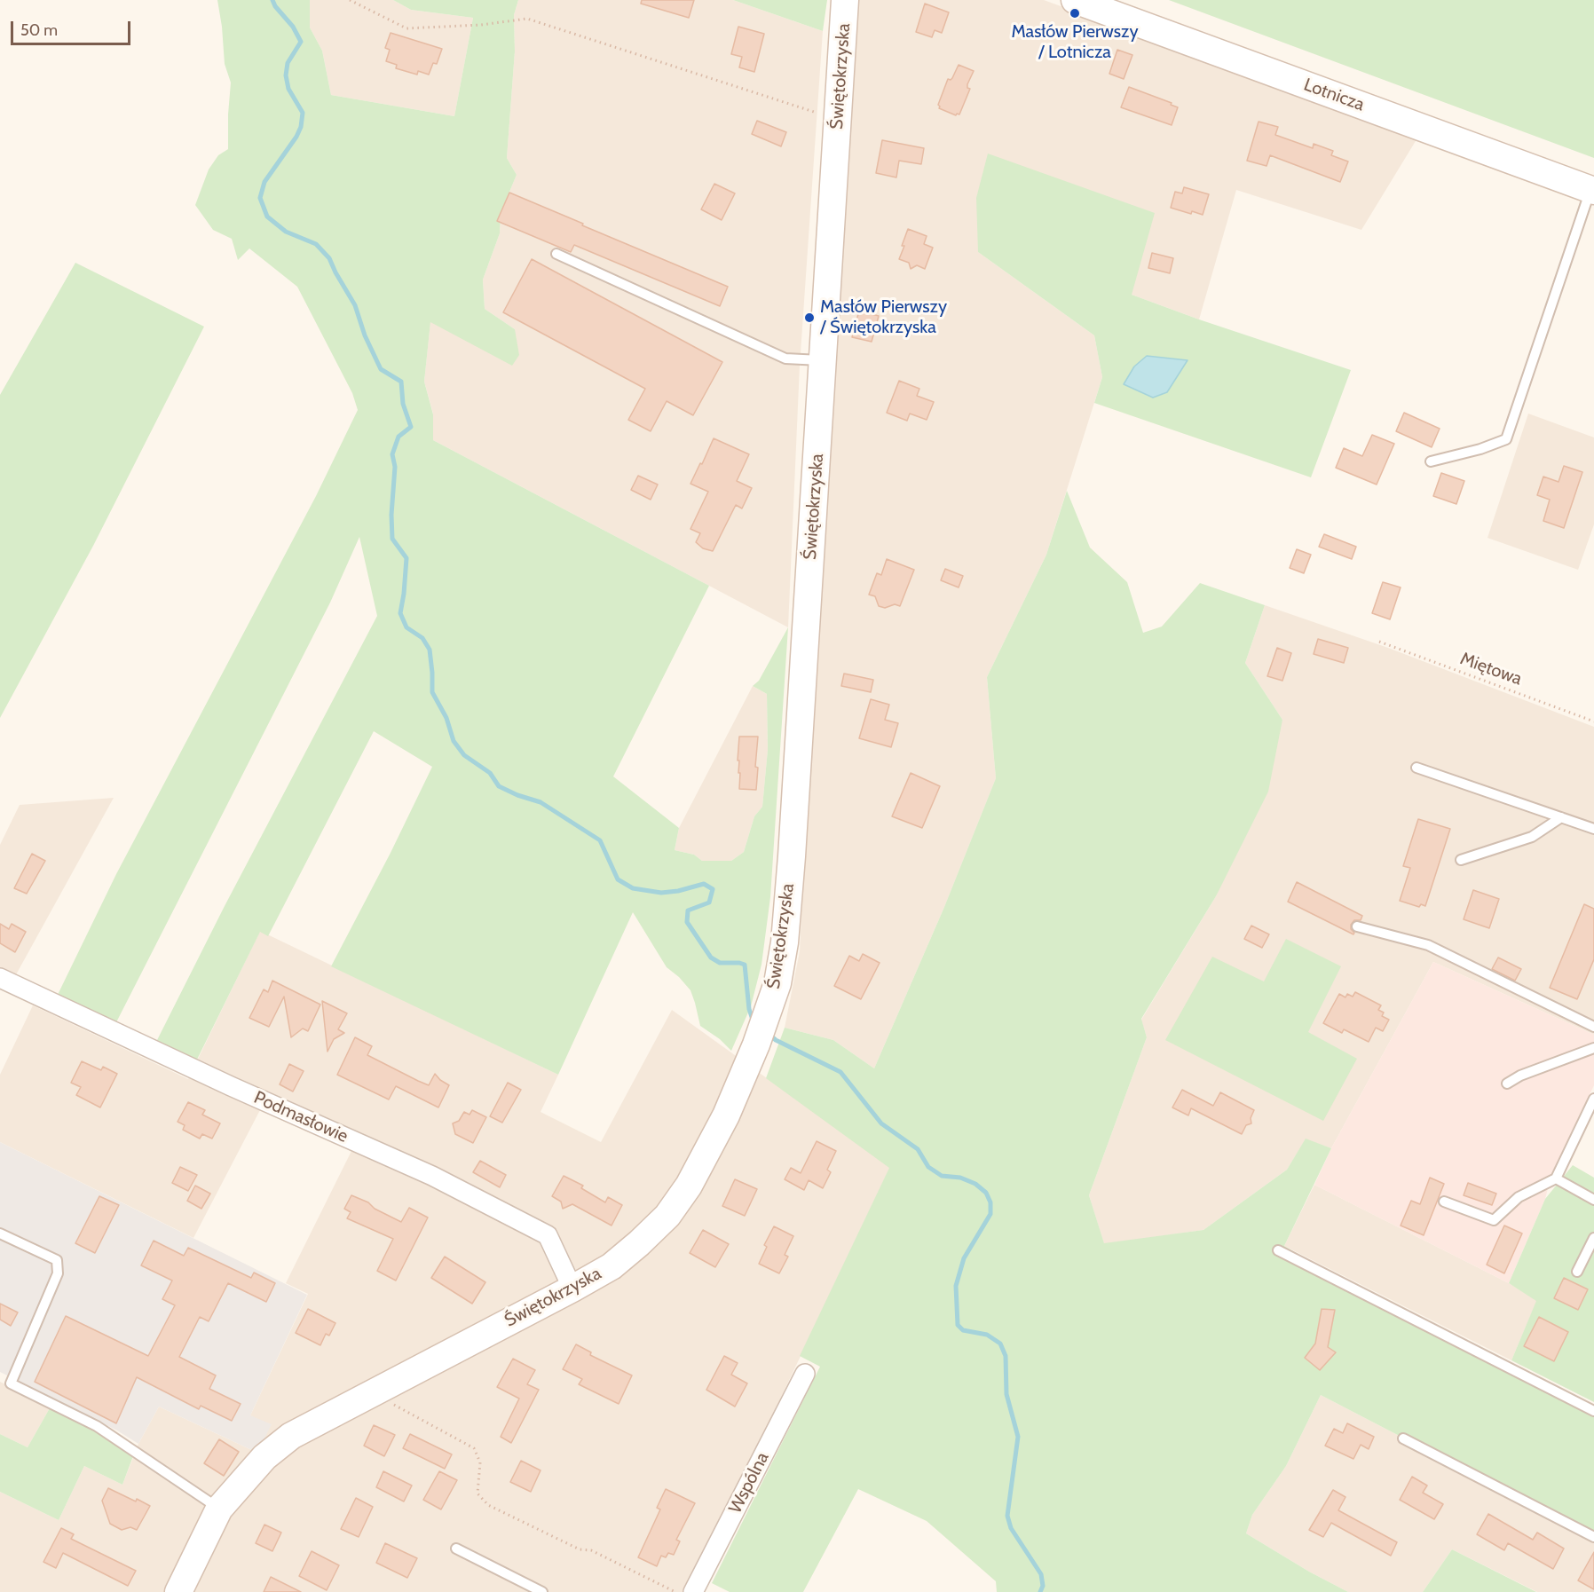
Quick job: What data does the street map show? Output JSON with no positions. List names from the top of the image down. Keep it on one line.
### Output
{"streets":{"street":["Świętokrzyska","Lotnicza","Podmasłowie","Wspólna"],"path":["Miętowa"]},"crossings":[["Świętokrzyska","Podmasłowie"]],"places":["Masłów Pierwszy / Lotnicza","Masłów Pierwszy / Świętokrzyska"],"scale_bar":"50 m"}
